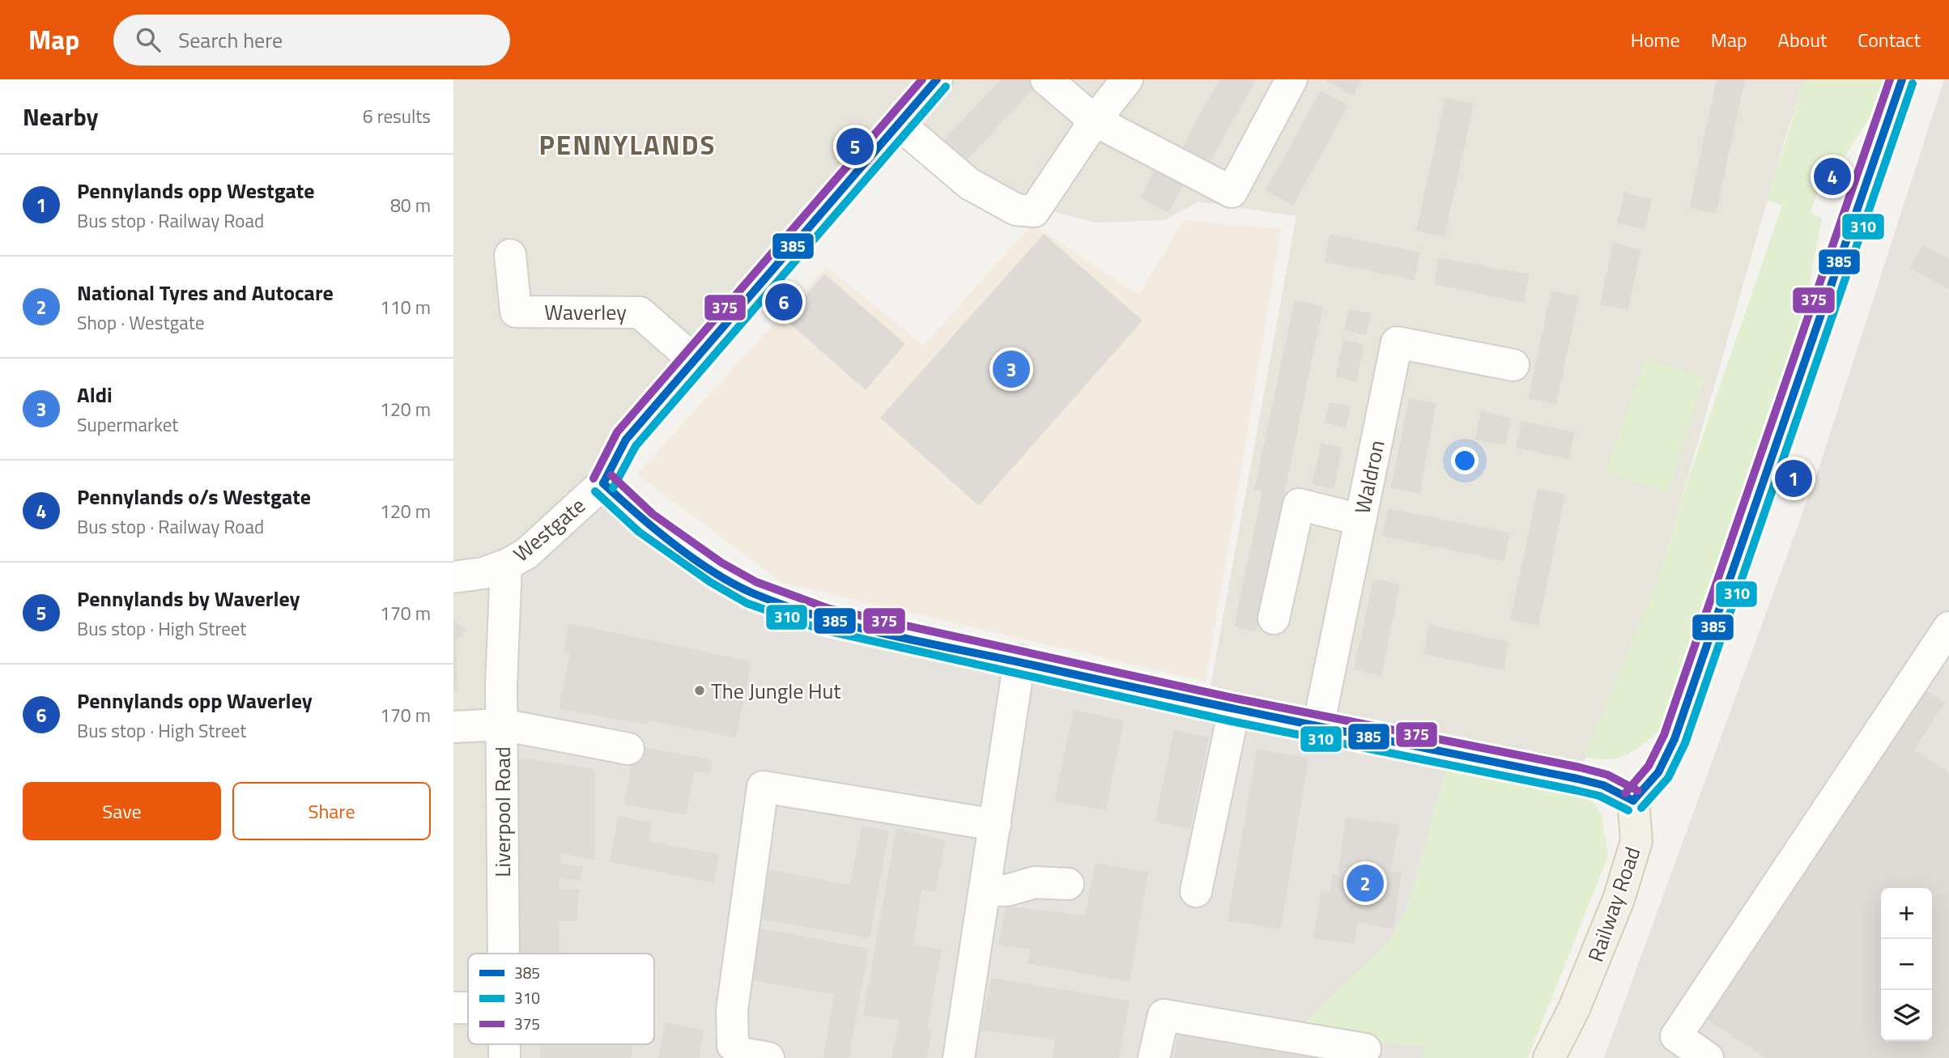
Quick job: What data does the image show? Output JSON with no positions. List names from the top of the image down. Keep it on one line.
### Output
{"streets":{"main road":["Railway Road"],"street":["Waverley","Waldron","Westgate","Liverpool Road"]},"crossings":[["Waldron","Westgate"],["Westgate","Liverpool Road"],["Westgate","Railway Road"]],"districts":["PENNYLANDS"],"places":["The Jungle Hut"],"lines":["transit line 385","transit line 375","transit line 310"],"legend":["385","310","375"],"page":{"header":"Map","search":"Search here","nav":["Home","Map","About","Contact"],"heading":["Nearby","6 results"],"pins":["5","4","6","3","1","2"],"list":[{"mark":"1","name":"Pennylands opp Westgate","note":"Bus stop · Railway Road","value":"80 m"},{"mark":"2","name":"National Tyres and Autocare","note":"Shop · Westgate","value":"110 m"},{"mark":"3","name":"Aldi","note":"Supermarket","value":"120 m"},{"mark":"4","name":"Pennylands o/s Westgate","note":"Bus stop · Railway Road","value":"120 m"},{"mark":"5","name":"Pennylands by Waverley","note":"Bus stop · High Street","value":"170 m"},{"mark":"6","name":"Pennylands opp Waverley","note":"Bus stop · High Street","value":"170 m"}],"buttons":["Save","Share"],"map_buttons":["+","−"]}}
